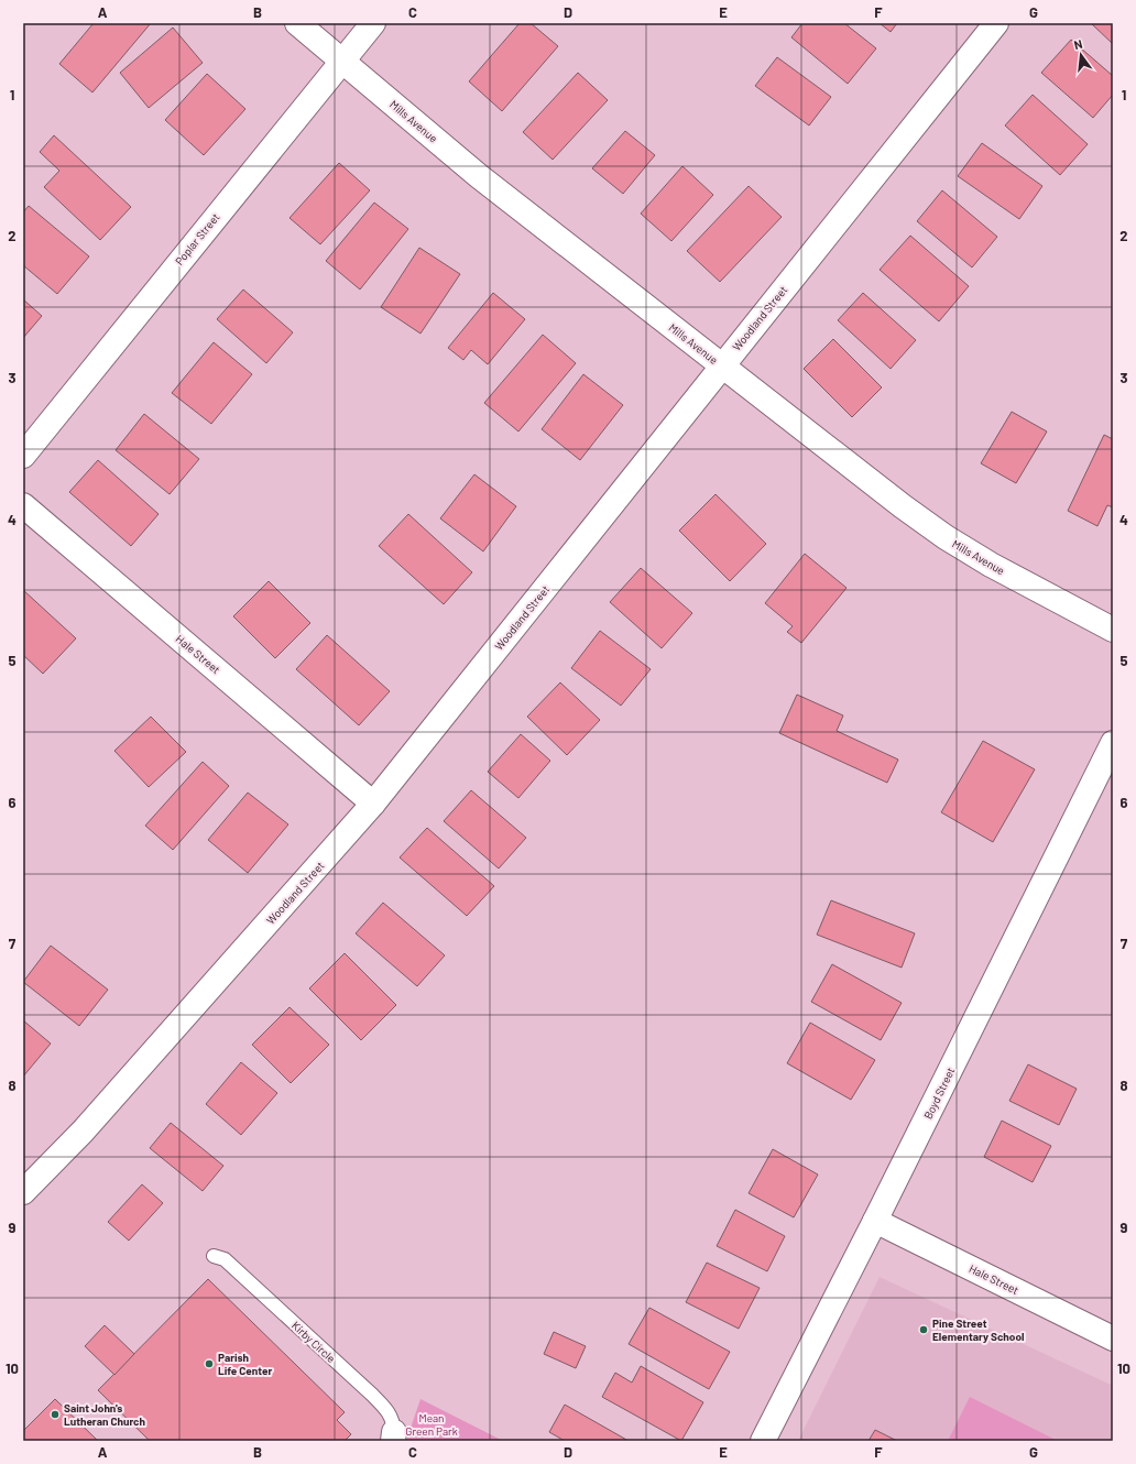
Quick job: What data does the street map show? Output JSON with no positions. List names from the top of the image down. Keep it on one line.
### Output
{"streets":{"street":["Mills Avenue","Poplar Street","Woodland Street","Hale Street","Boyd Street"],"lane":["Kirby Circle"]},"crossings":[["Mills Avenue","Poplar Street"],["Mills Avenue","Woodland Street"],["Woodland Street","Hale Street"],["Hale Street","Boyd Street"]],"parks":["Mean Green Park"],"places":["Pine Street Elementary School","Parish Life Center","Saint John's Lutheran Church"],"north":"top","grid":{"columns":["A","B","C","D","E","F","G"],"rows":["1","2","3","4","5","6","7","8","9","10"]}}
